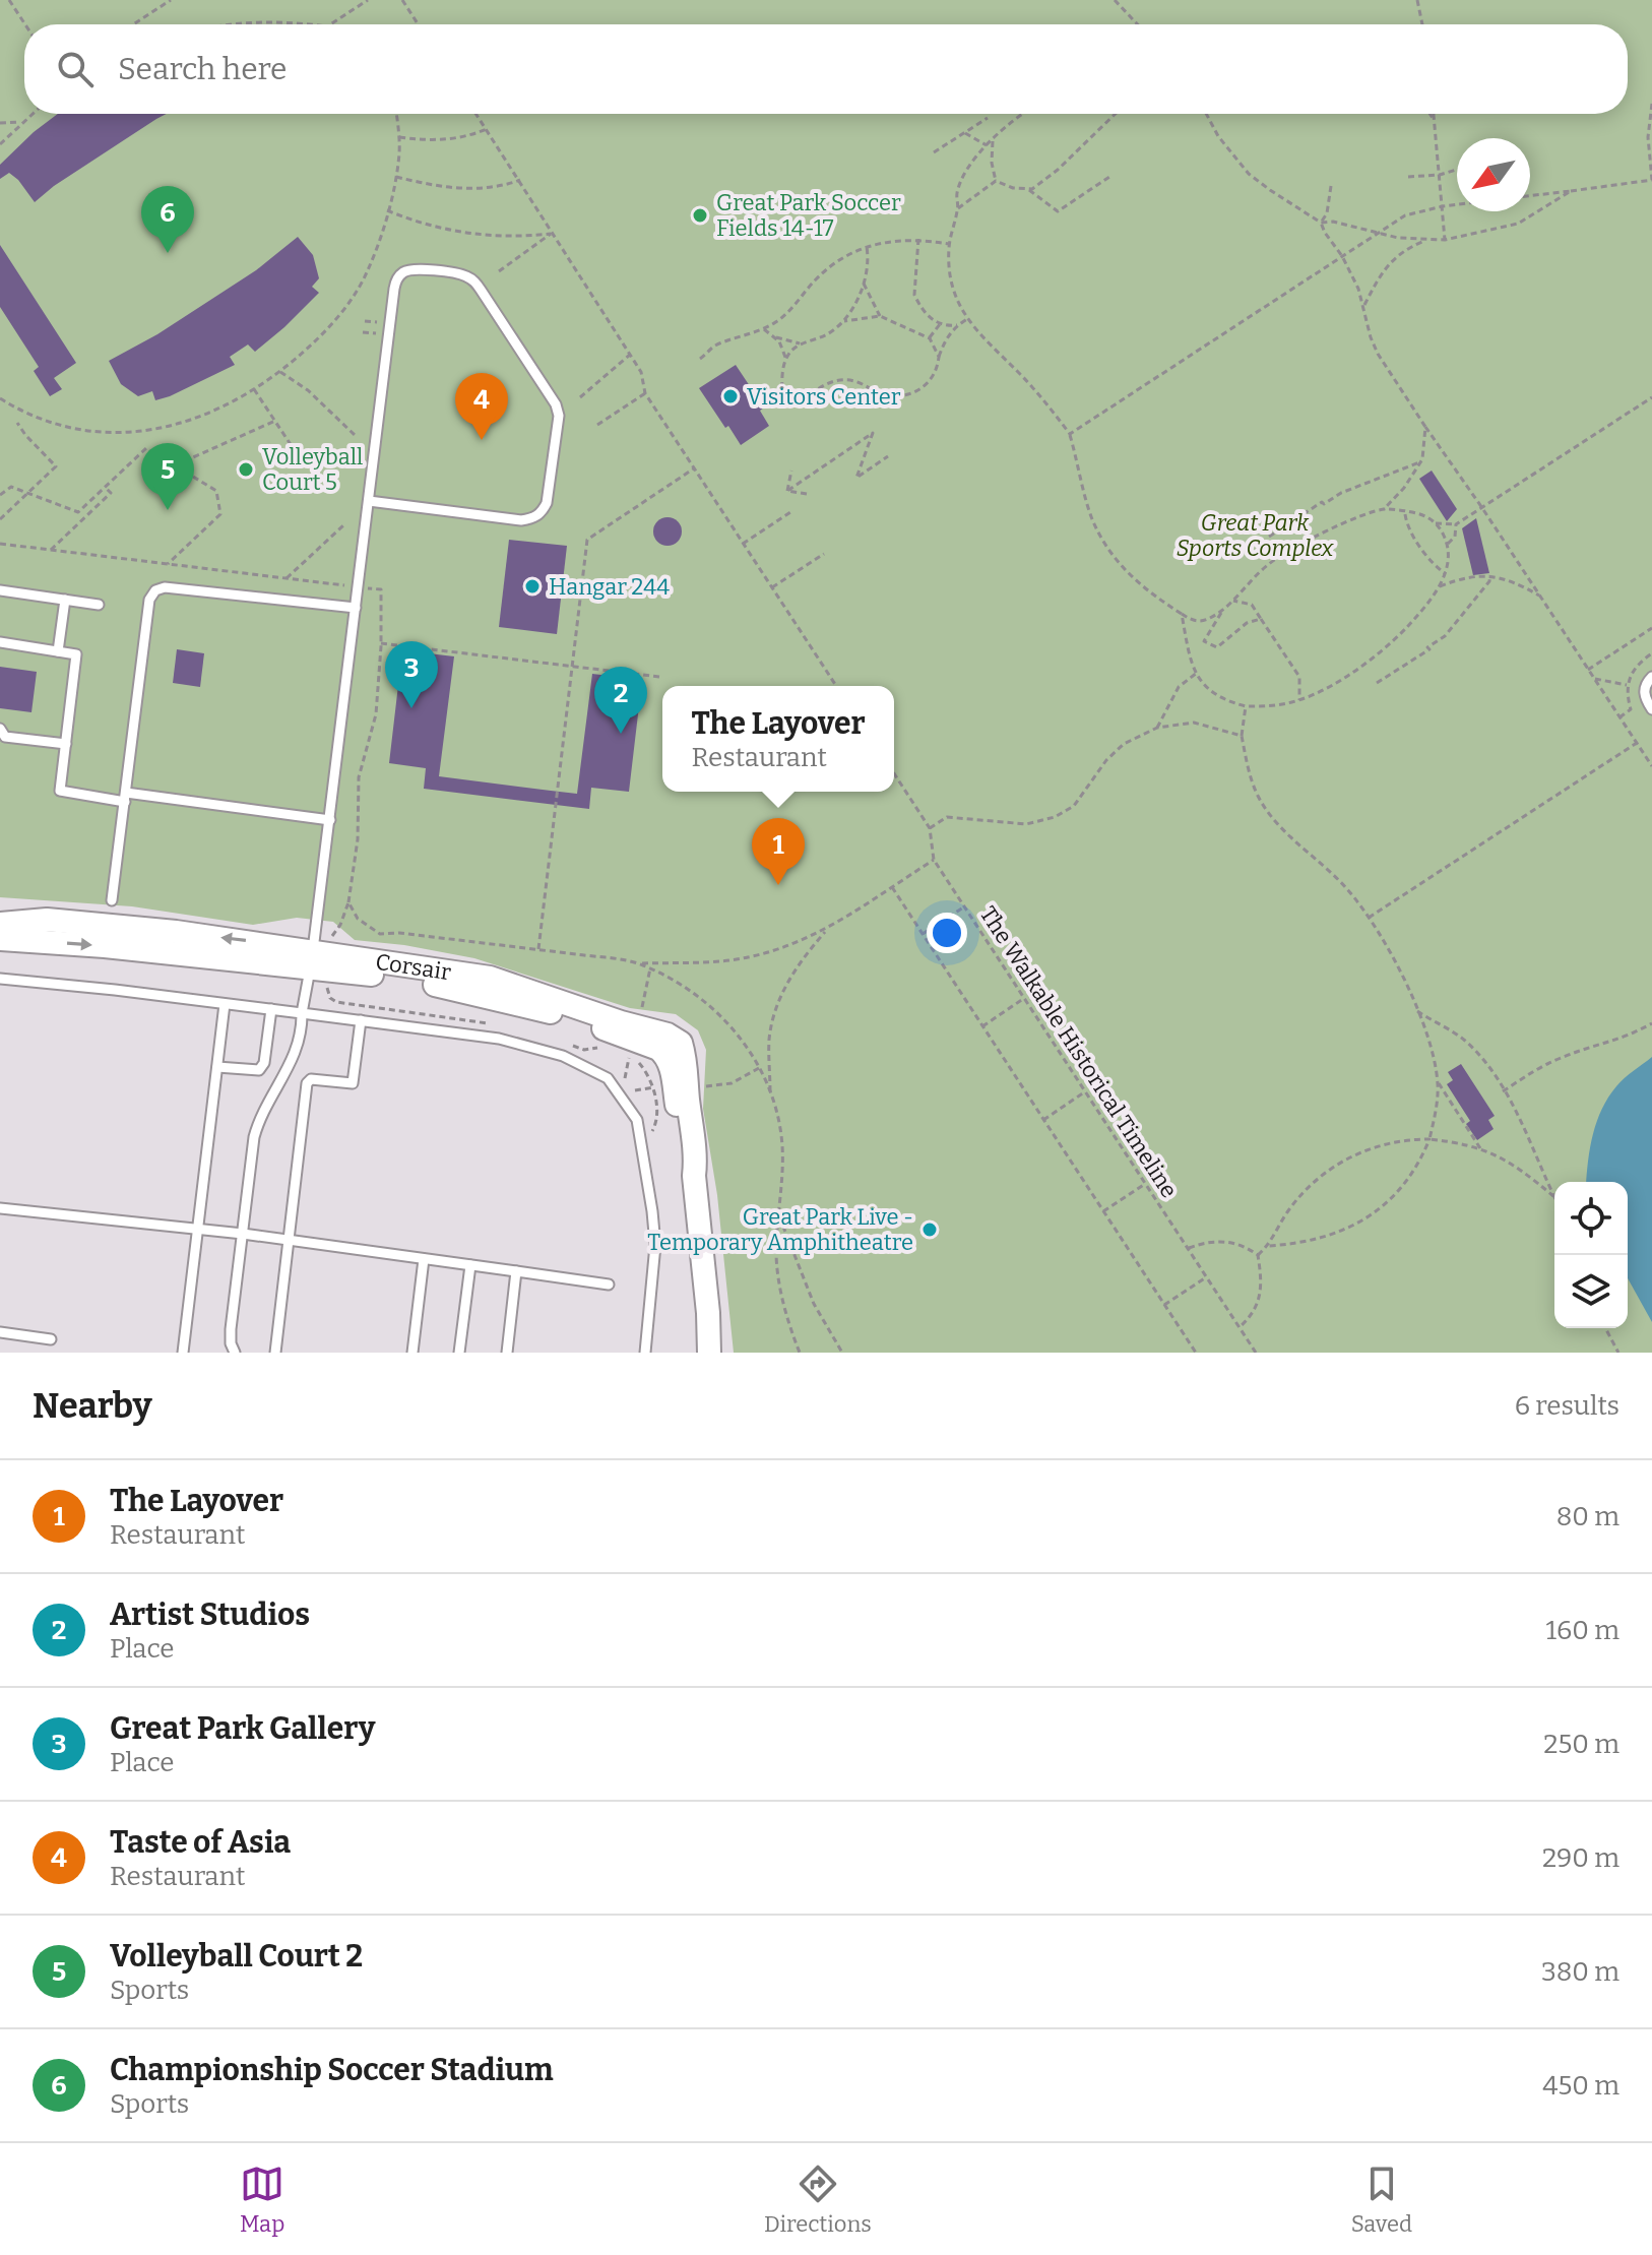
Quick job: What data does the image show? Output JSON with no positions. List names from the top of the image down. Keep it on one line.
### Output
{"streets":{"street":["Corsair"],"path":["The Walkable Historical Timeline"]},"parks":["Great Park Sports Complex"],"places":["Great Park Soccer Fields 14-17","Visitors Center","Volleyball Court 5","Hangar 244","Great Park Live - Temporary Amphitheatre"],"north":"bottom left","page":{"search":"Search here","pins":["6","4","5","3","2","1"],"popup":["The Layover","Restaurant"],"heading":["Nearby","6 results"],"list":[{"mark":"1","name":"The Layover","note":"Restaurant","value":"80 m"},{"mark":"2","name":"Artist Studios","note":"Place","value":"160 m"},{"mark":"3","name":"Great Park Gallery","note":"Place","value":"250 m"},{"mark":"4","name":"Taste of Asia","note":"Restaurant","value":"290 m"},{"mark":"5","name":"Volleyball Court 2","note":"Sports","value":"380 m"},{"mark":"6","name":"Championship Soccer Stadium","note":"Sports","value":"450 m"}],"nav":["Map","Directions","Saved"]}}
